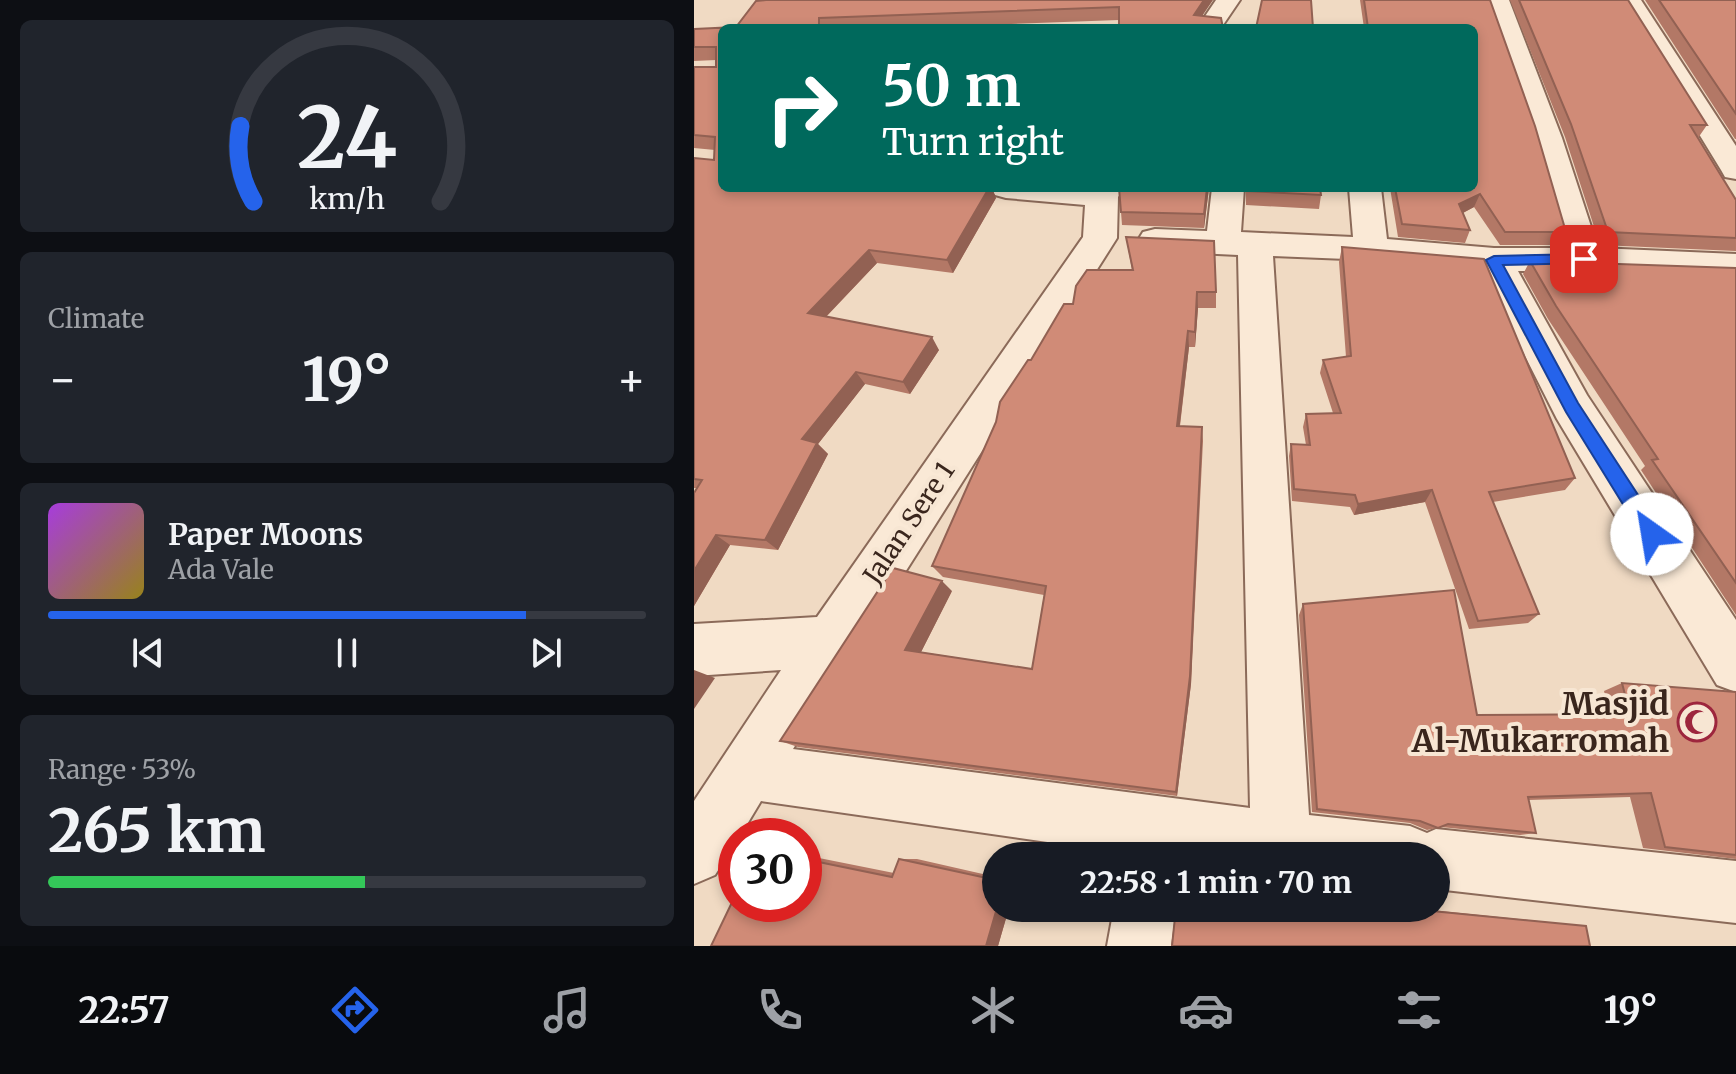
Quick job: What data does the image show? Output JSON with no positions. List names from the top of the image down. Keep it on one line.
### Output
{"streets":{"street":["Jalan Sere 1"]},"places":{"mosque":["Masjid Al-Mukarromah"]},"page":{"turn":["50 m","Turn right"],"tile":["Climate",["Range · 53%","265 km"]],"heat":["−","19°","+"],"song":["Paper Moons","Ada Vale"],"limit":"30","trip":"22:58 · 1 min · 70 m","tabs":["22:57","19°"],"gauge":["24","km/h"]}}
